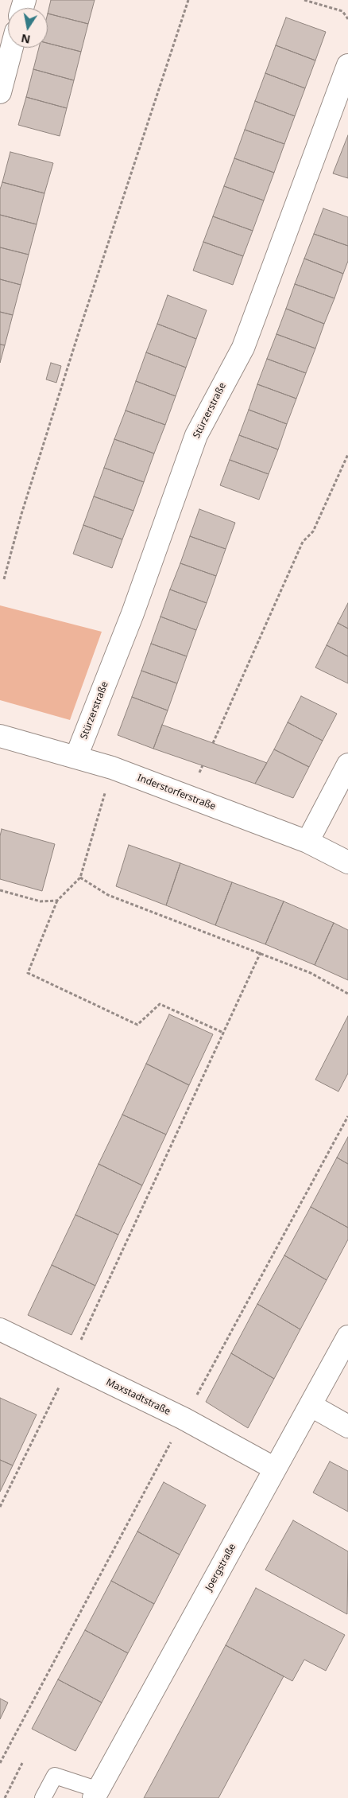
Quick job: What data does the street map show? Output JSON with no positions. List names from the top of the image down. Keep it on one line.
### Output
{"streets":{"street":["Stürzerstraße","Inderstorferstraße","Maxstadtstraße","Joergstraße"]},"crossings":[["Stürzerstraße","Inderstorferstraße"],["Maxstadtstraße","Joergstraße"]],"north":"bottom"}
